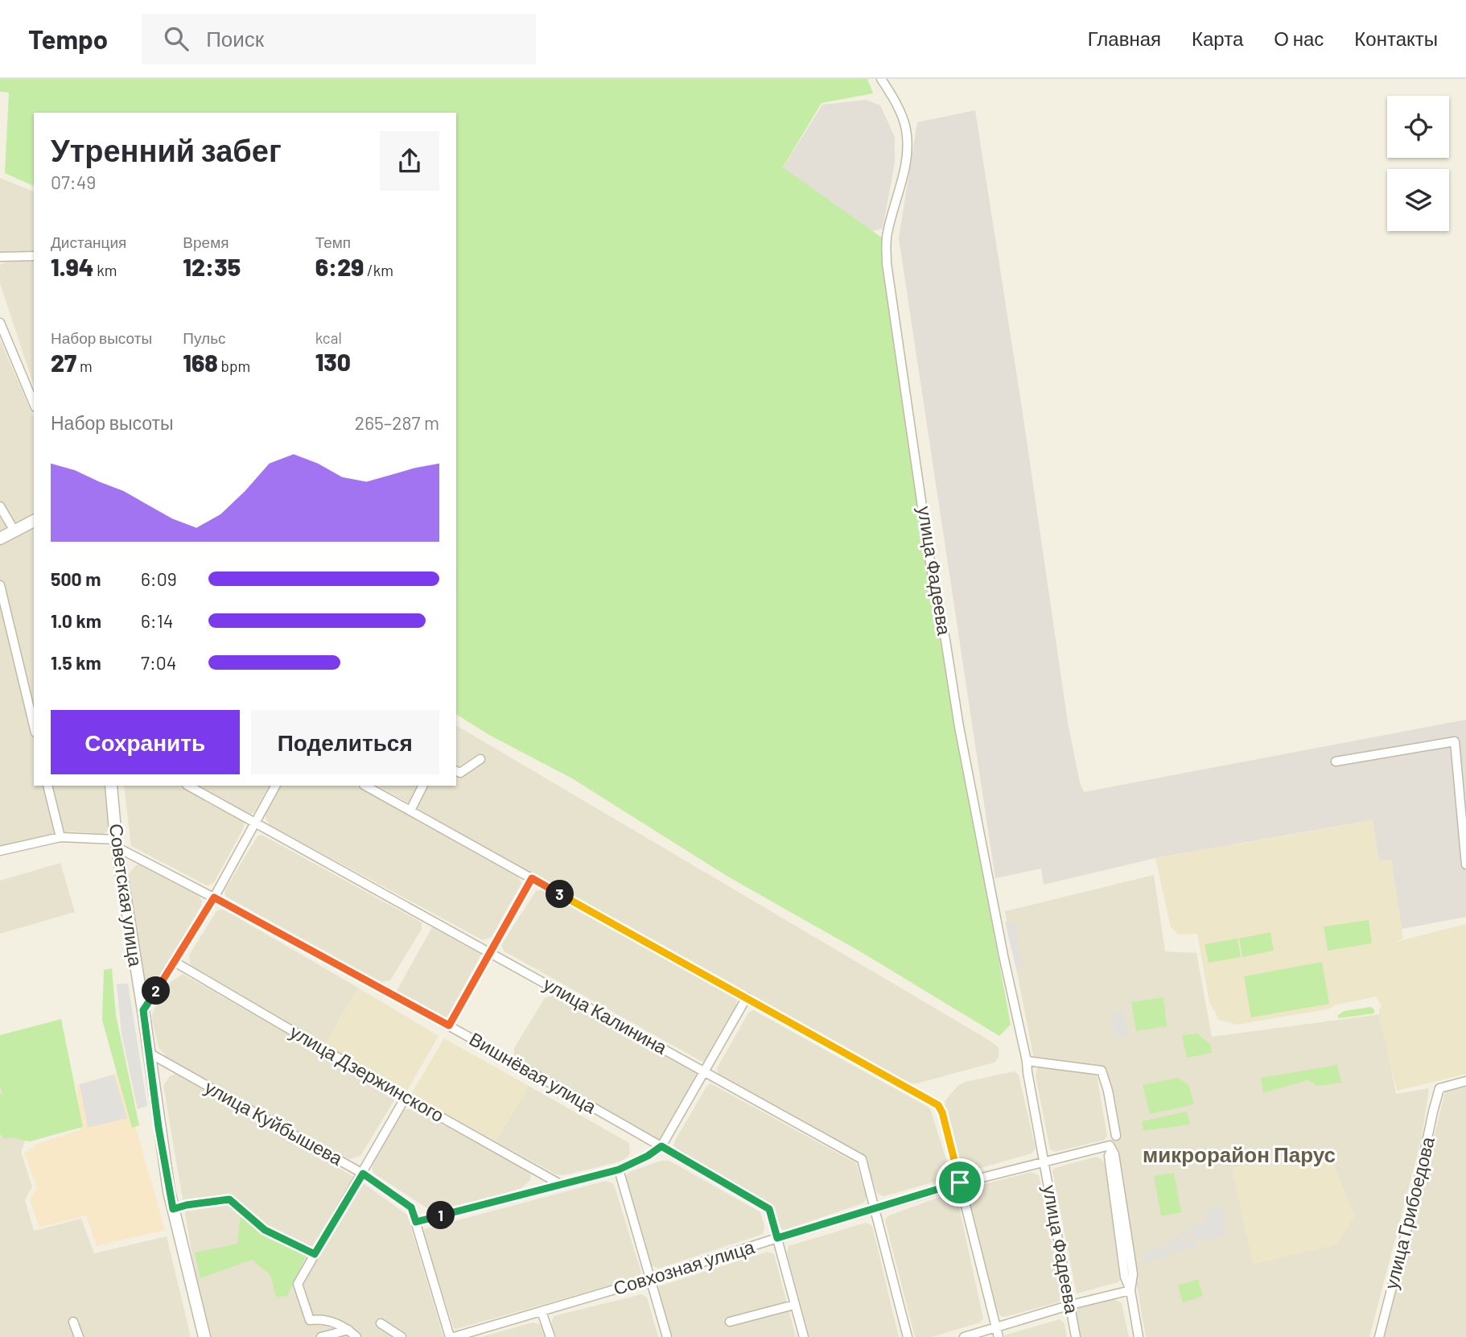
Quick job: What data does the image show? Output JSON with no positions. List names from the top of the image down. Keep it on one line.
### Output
{"streets":{"street":["улица Фадеева","Советская улица","улица Калинина","Вишнёвая улица","улица Дзержинского","улица Куйбышева","улица Грибоедова","Совхозная улица"]},"crossings":[["улица Фадеева","Совхозная улица"],["Советская улица","Вишнёвая улица"],["Советская улица","улица Куйбышева"],["улица Калинина","Совхозная улица"],["Вишнёвая улица","Совхозная улица"],["улица Куйбышева","Совхозная улица"]],"districts":["микрорайон Парус"],"page":{"header":"Tempo","search":"Поиск","nav":["Главная","Карта","О нас","Контакты"],"heading":["Утренний забег","07:49"],"stats":[["Дистанция","1.94 km"],["Время","12:35"],["Темп","6:29 /km"],["Набор высоты","27 m"],["Пульс","168 bpm"],["kcal","130"]],"chart":["Набор высоты","265–287 m"],"list":[{"name":"500 m","note":"6:09"},{"name":"1.0 km","note":"6:14"},{"name":"1.5 km","note":"7:04"}],"buttons":["Сохранить","Поделиться"],"pins":["3","2","1"]}}
